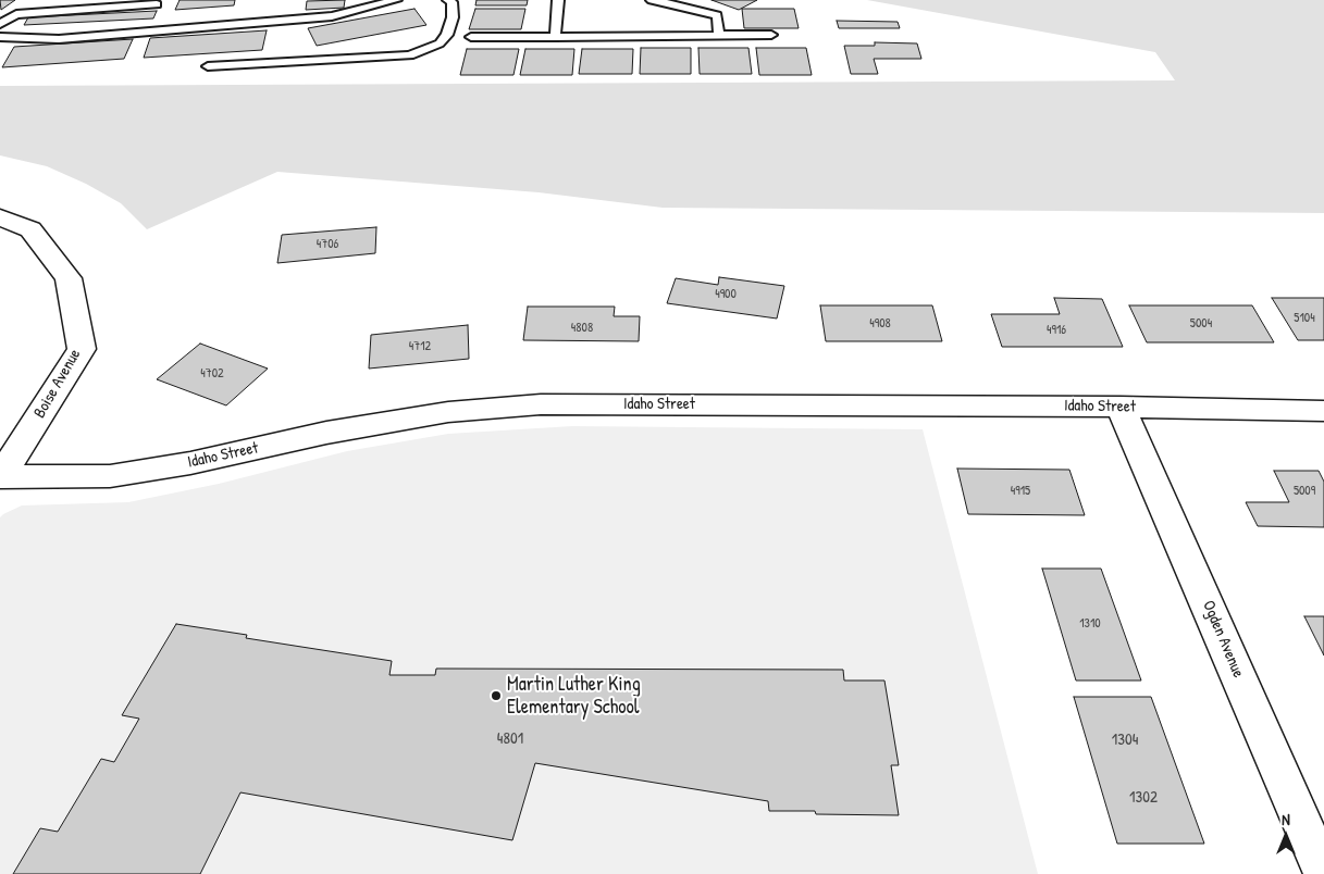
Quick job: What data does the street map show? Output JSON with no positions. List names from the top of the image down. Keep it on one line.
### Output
{"streets":{"street":["Boise Avenue","Idaho Street","Ogden Avenue"]},"crossings":[["Boise Avenue","Idaho Street"],["Idaho Street","Ogden Avenue"]],"places":["Martin Luther King Elementary School"],"house_numbers":["4706","4900","5104","4908","5004","4808","4916","4712","4702","4915","5009","1310","4801","1304","1302"],"north":"top"}
